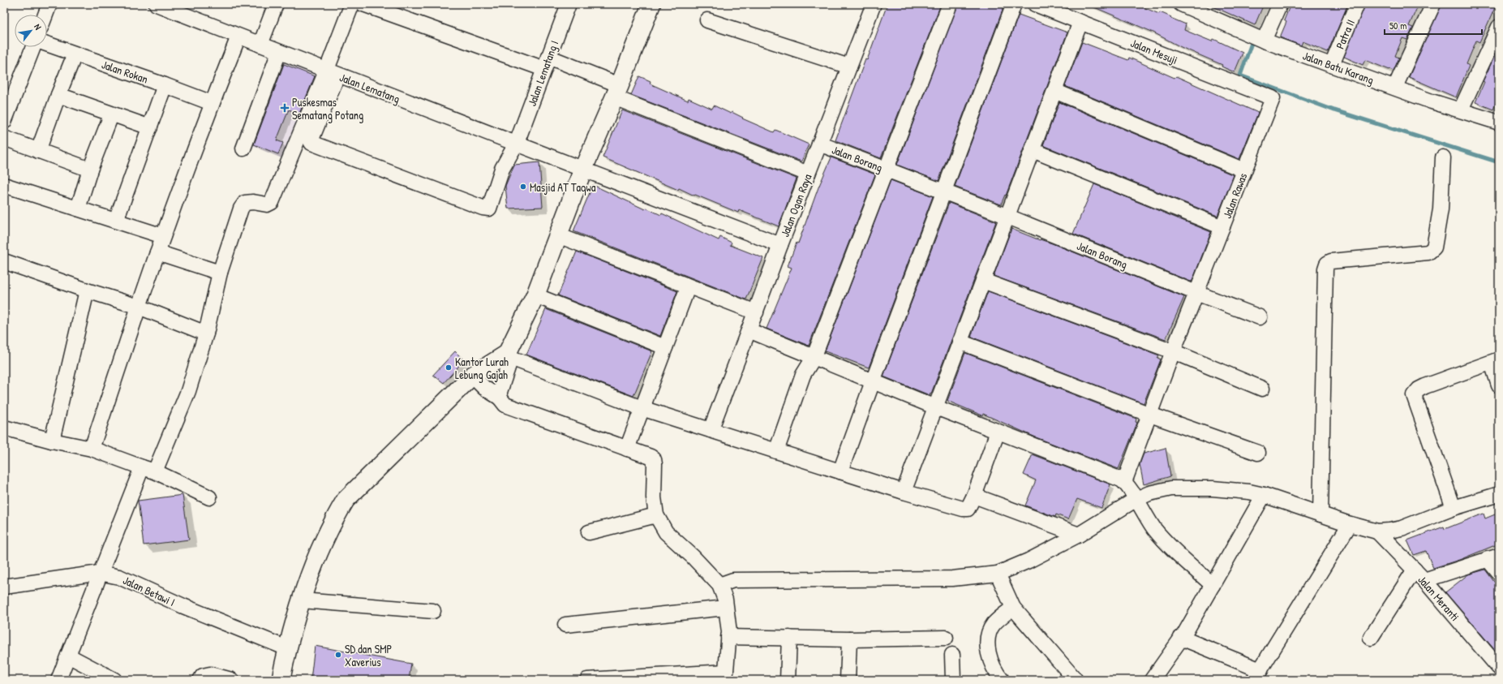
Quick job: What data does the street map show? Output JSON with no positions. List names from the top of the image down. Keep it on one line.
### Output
{"streets":{"street":["Patra II","Jalan Mesuji","Jalan Batu Karang","Jalan Rokan","Jalan Lematang I","Jalan Lematang","Jalan Borang","Jalan Rawas","Jalan Ogan Raya","Jalan Betawi I","Jalan Meranti"]},"crossings":[["Patra II","Jalan Batu Karang"],["Jalan Mesuji","Jalan Rawas"],["Jalan Lematang I","Jalan Lematang"],["Jalan Lematang","Jalan Ogan Raya"],["Jalan Borang","Jalan Rawas"],["Jalan Borang","Jalan Ogan Raya"]],"places":{"health":["Puskesmas Sematang Potang"],"other":["Masjid AT Taqwa","Kantor Lurah Lebung Gajah","SD dan SMP Xaverius"]},"scale_bar":"50 m","north":"top right"}
